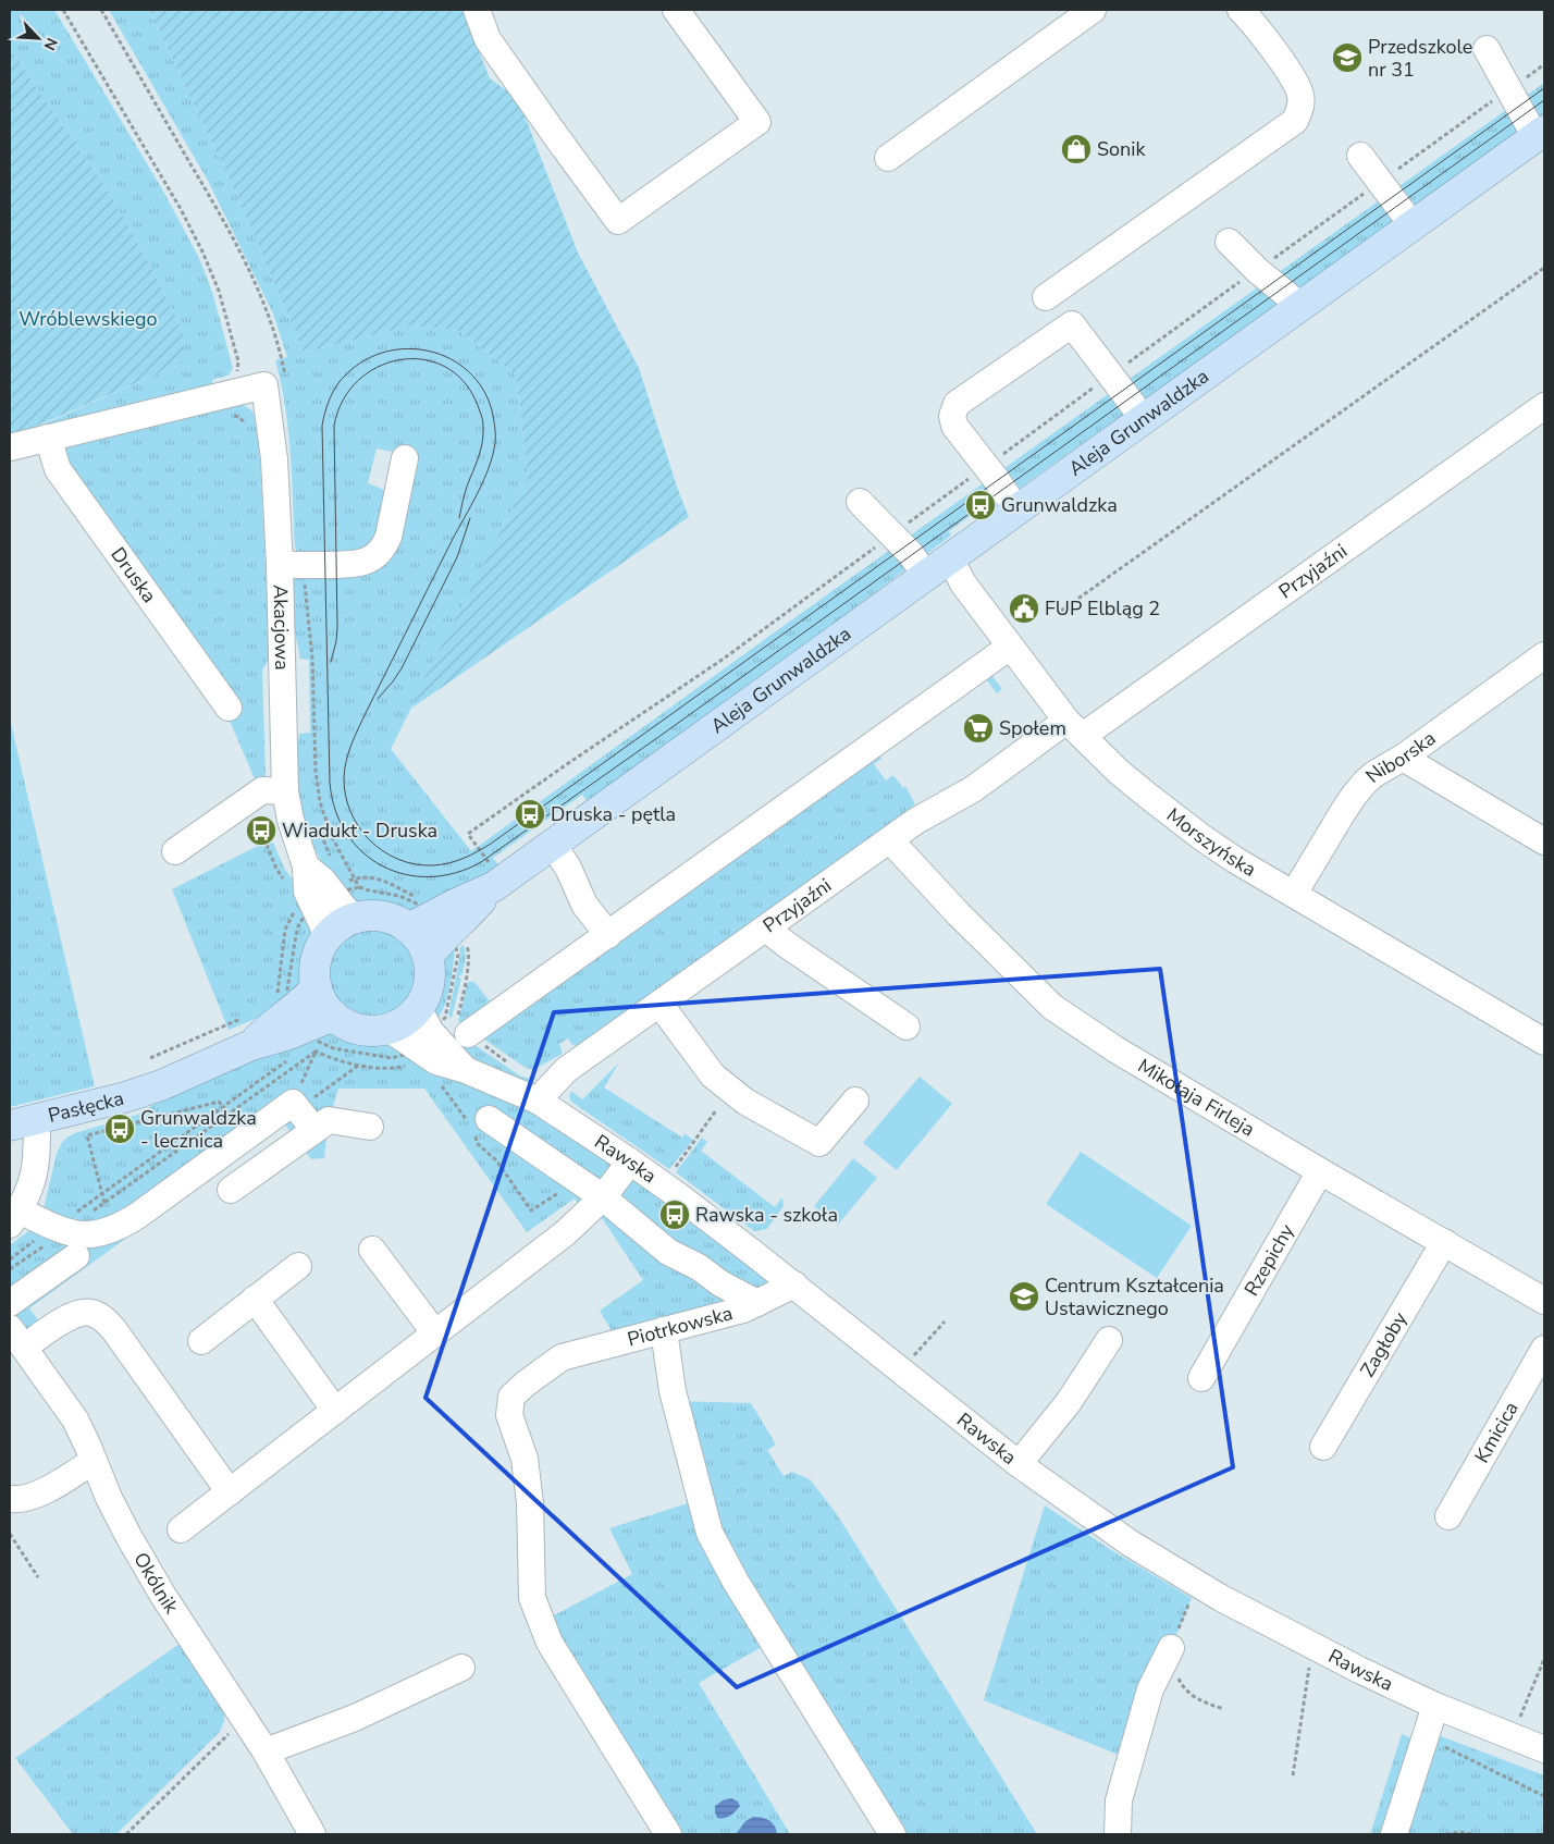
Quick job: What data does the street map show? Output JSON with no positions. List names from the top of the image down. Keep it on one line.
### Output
{"streets":{"main road":["Aleja Grunwaldzka","Pasłęcka"],"street":["Przyjaźni","Druska","Akacjowa","Niborska","Morszyńska","Mikołaja Firleja","Rawska","Rzepichy","Piotrkowska","Zagłoby","Kmicica","Okólnik"]},"crossings":[["Aleja Grunwaldzka","Akacjowa"],["Aleja Grunwaldzka","Morszyńska"],["Aleja Grunwaldzka","Pasłęcka"],["Aleja Grunwaldzka","Rawska"],["Przyjaźni","Morszyńska"],["Przyjaźni","Mikołaja Firleja"],["Przyjaźni","Rawska"],["Akacjowa","Pasłęcka"],["Akacjowa","Rawska"],["Niborska","Morszyńska"],["Mikołaja Firleja","Rzepichy"],["Mikołaja Firleja","Zagłoby"],["Pasłęcka","Rawska"],["Rawska","Piotrkowska"]],"parks":["Wróblewskiego"],"places":{"school or university":["Przedszkole nr 31","Centrum Kształcenia Ustawicznego"],"shop":["Sonik"],"bus stop":["Grunwaldzka","Druska - pętla","Wiadukt - Druska","Grunwaldzka - lecznica","Rawska - szkoła"],"public building":["FUP Elbląg 2"],"supermarket":["Społem"]},"north":"bottom right"}
